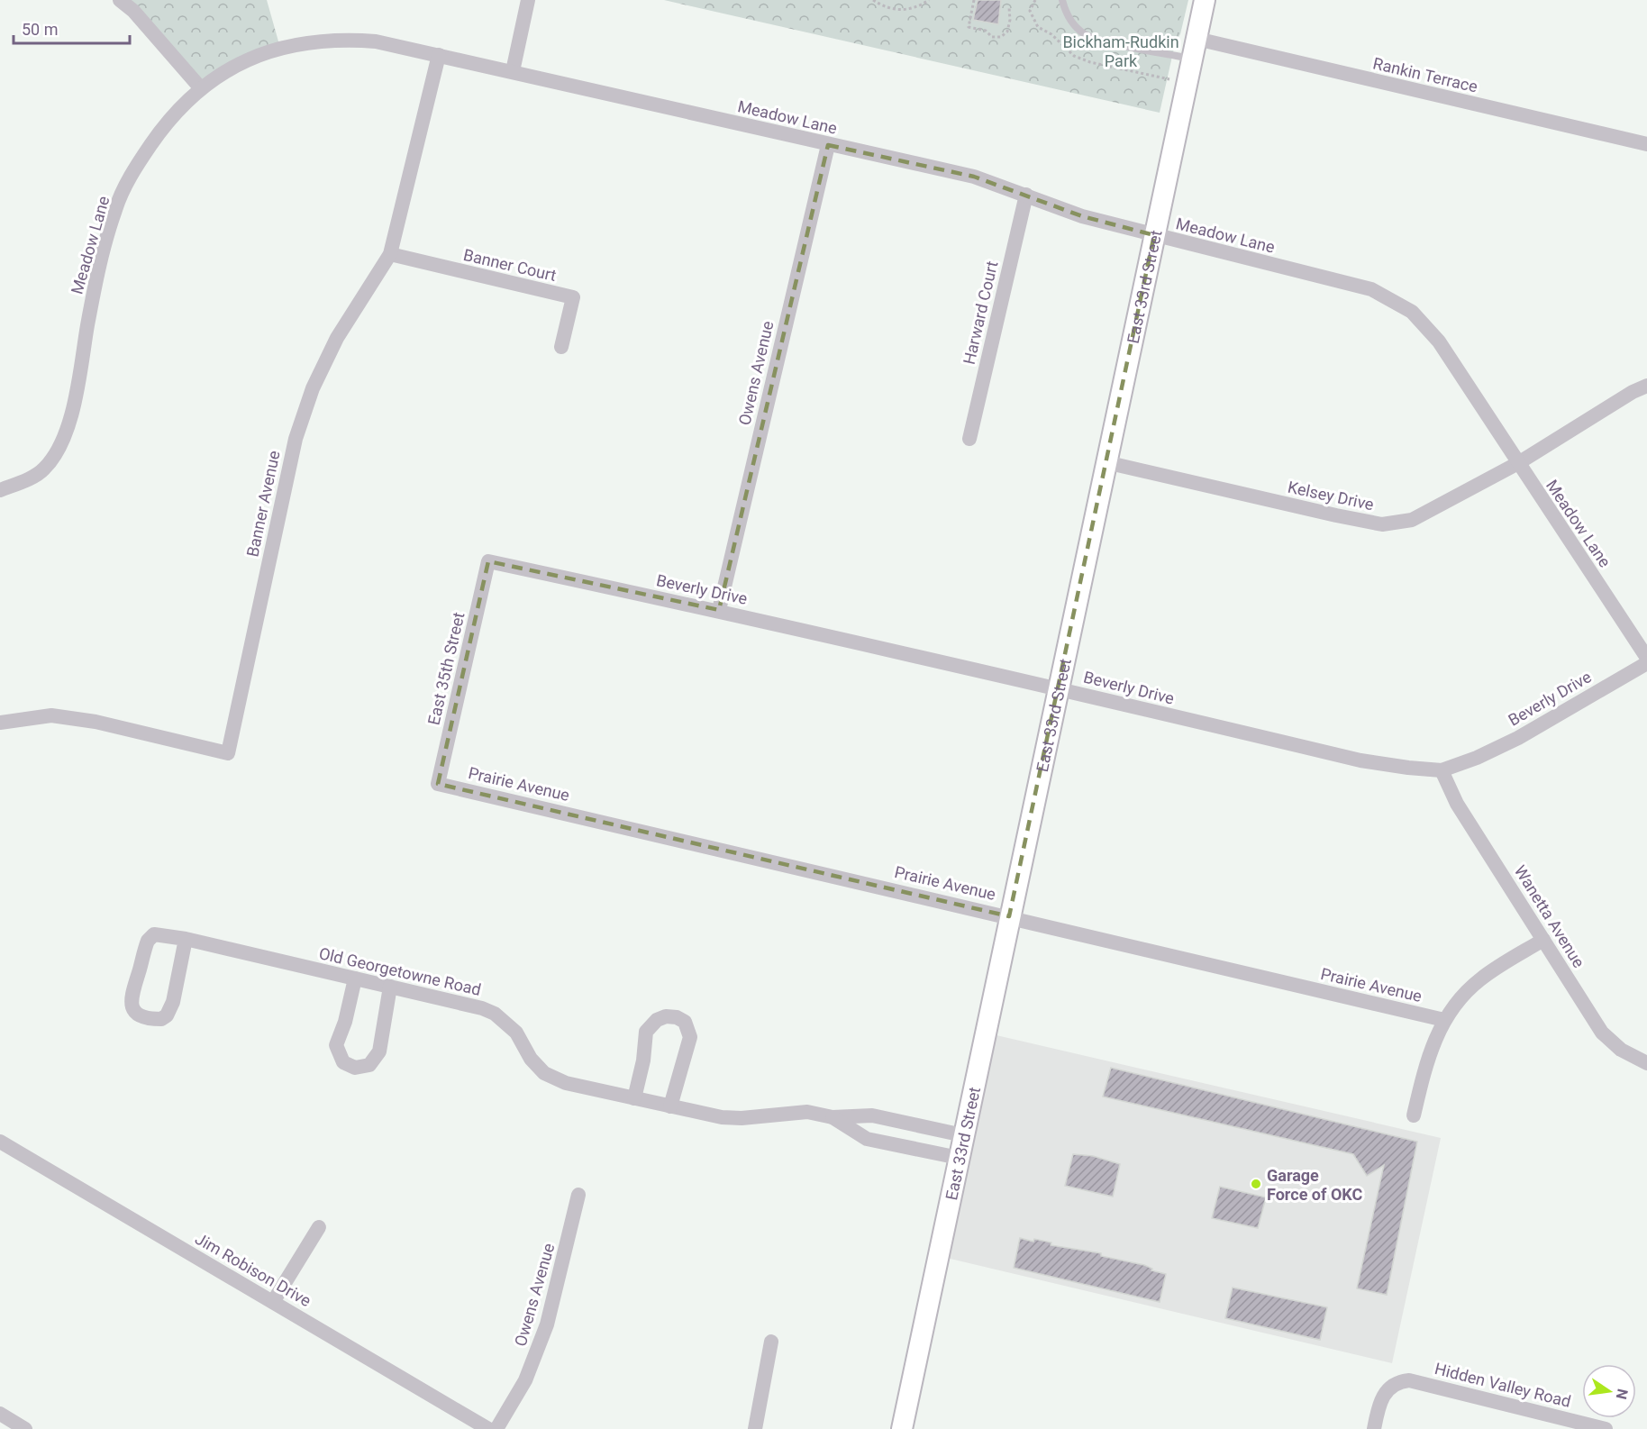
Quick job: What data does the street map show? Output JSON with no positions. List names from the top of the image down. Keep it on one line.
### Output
{"streets":{"street":["Rankin Terrace","Meadow Lane","Banner Court","East 33rd Street","Harward Court","Owens Avenue","Kelsey Drive","Banner Avenue","Beverly Drive","East 35th Street","Prairie Avenue","Wanetta Avenue","Old Georgetowne Road","Jim Robison Drive","Hidden Valley Road"]},"crossings":[["Rankin Terrace","East 33rd Street"],["Meadow Lane","East 33rd Street"],["Meadow Lane","Harward Court"],["Meadow Lane","Owens Avenue"],["Meadow Lane","Kelsey Drive"],["Meadow Lane","Banner Avenue"],["Banner Court","Banner Avenue"],["East 33rd Street","Kelsey Drive"],["East 33rd Street","Beverly Drive"],["East 33rd Street","Prairie Avenue"],["East 33rd Street","Old Georgetowne Road"],["Owens Avenue","Beverly Drive"],["Beverly Drive","East 35th Street"],["Beverly Drive","Wanetta Avenue"],["East 35th Street","Prairie Avenue"]],"parks":["Bickham-Rudkin Park"],"places":["Garage Force of OKC"],"scale_bar":"50 m","north":"right"}
